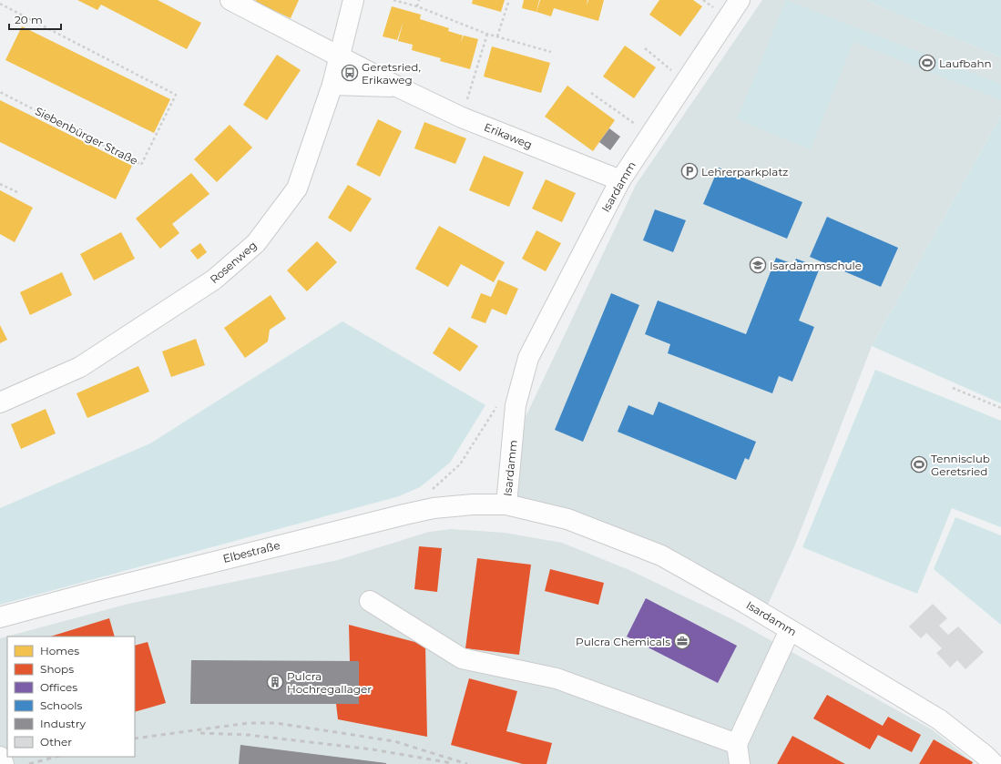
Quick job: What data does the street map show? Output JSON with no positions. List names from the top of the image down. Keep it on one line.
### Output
{"streets":{"street":["Erikaweg","Isardamm","Rosenweg","Elbestraße"],"path":["Siebenbürger Straße"]},"crossings":[["Erikaweg","Isardamm"],["Erikaweg","Rosenweg"],["Isardamm","Elbestraße"]],"places":{"sports":["Laufbahn","Tennisclub Geretsried"],"bus stop":["Geretsried, Erikaweg"],"parking":["Lehrerparkplatz"],"school or university":["Isardammschule"],"office":["Pulcra Chemicals"],"building":["Pulcra Hochregallager"]},"legend":["Homes","Shops","Offices","Schools","Industry","Other"],"scale_bar":"20 m"}
